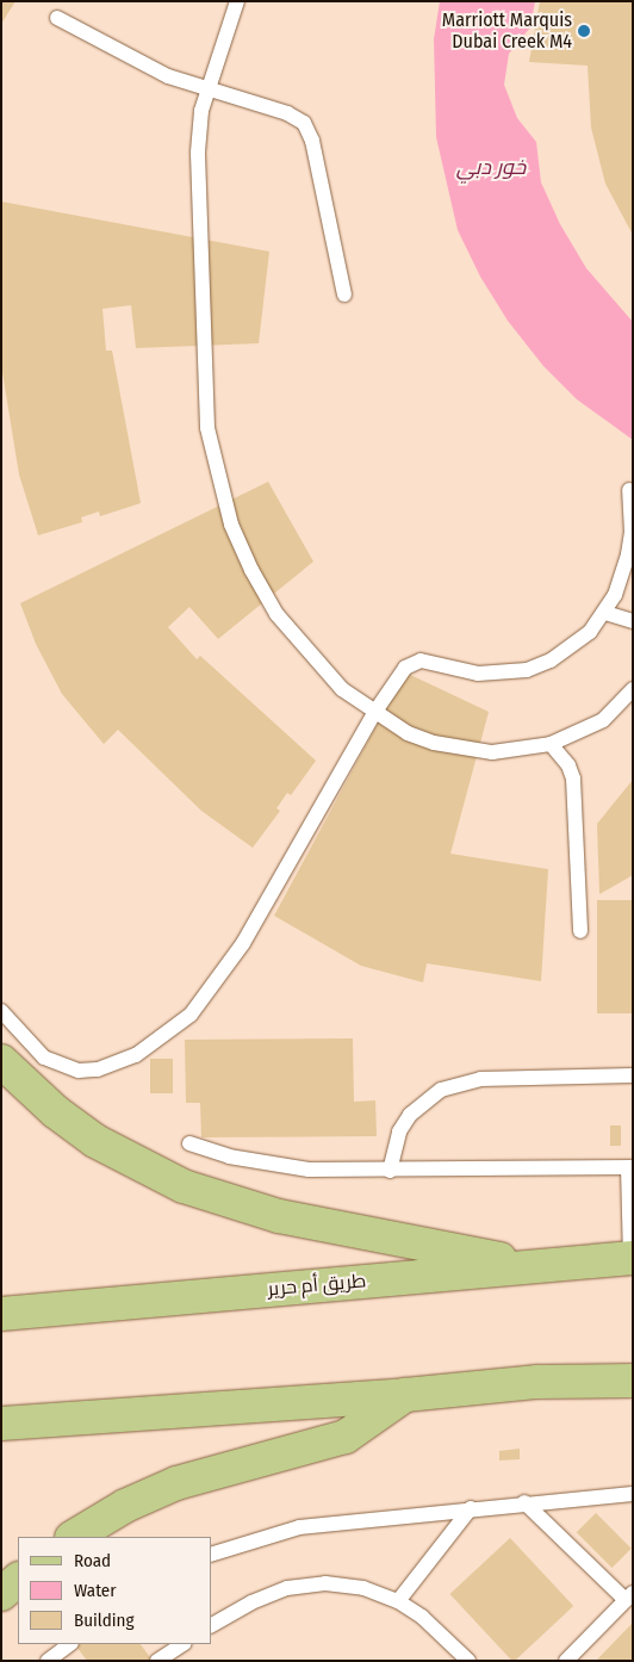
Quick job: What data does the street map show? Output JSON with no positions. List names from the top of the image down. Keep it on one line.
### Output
{"streets":{"main road":["طريق أم حرير"]},"water":["خور دبي"],"places":["Marriott Marquis Dubai Creek M4"],"legend":["Road","Water","Building"]}
